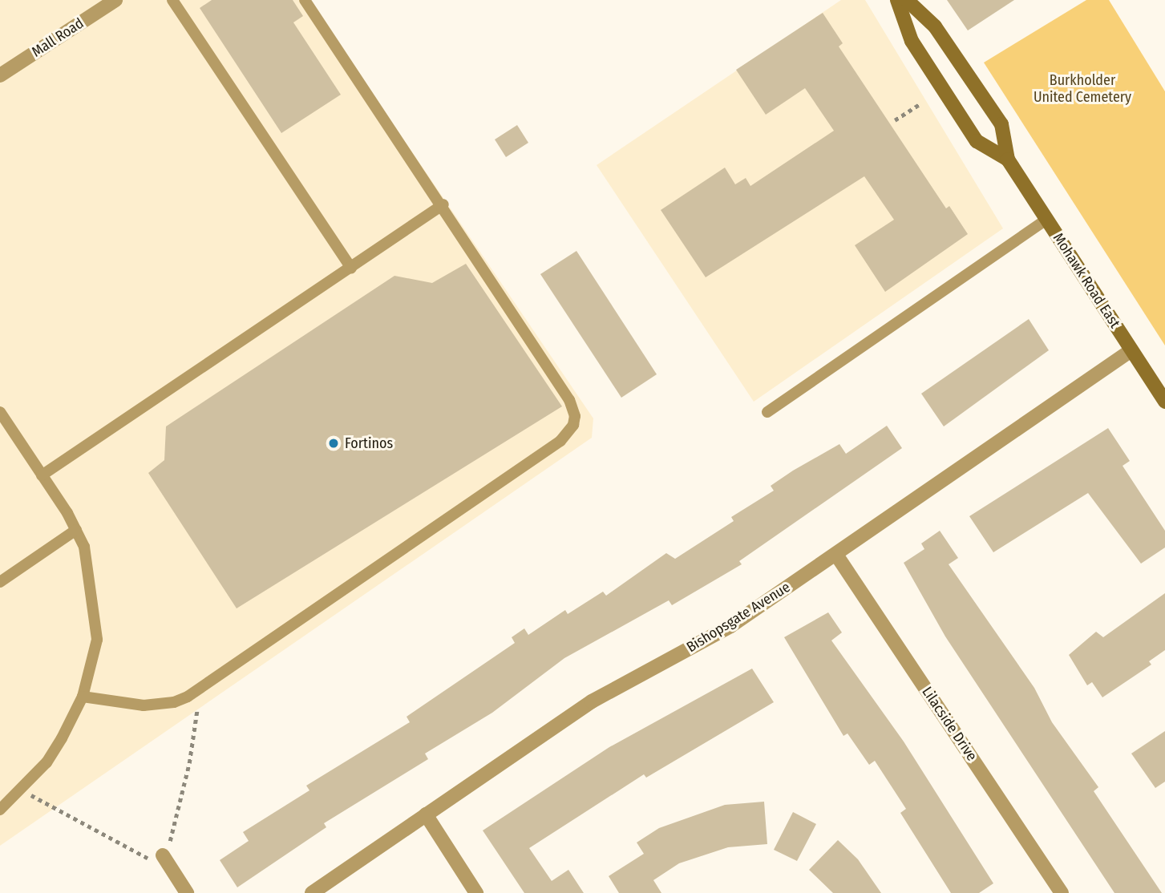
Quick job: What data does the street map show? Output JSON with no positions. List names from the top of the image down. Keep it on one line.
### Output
{"streets":{"main road":["Mohawk Road East"],"street":["Mall Road","Bishopsgate Avenue","Lilacside Drive"]},"crossings":[["Mohawk Road East","Bishopsgate Avenue"],["Bishopsgate Avenue","Lilacside Drive"]],"parks":["Burkholder United Cemetery"],"places":["Fortinos"]}
